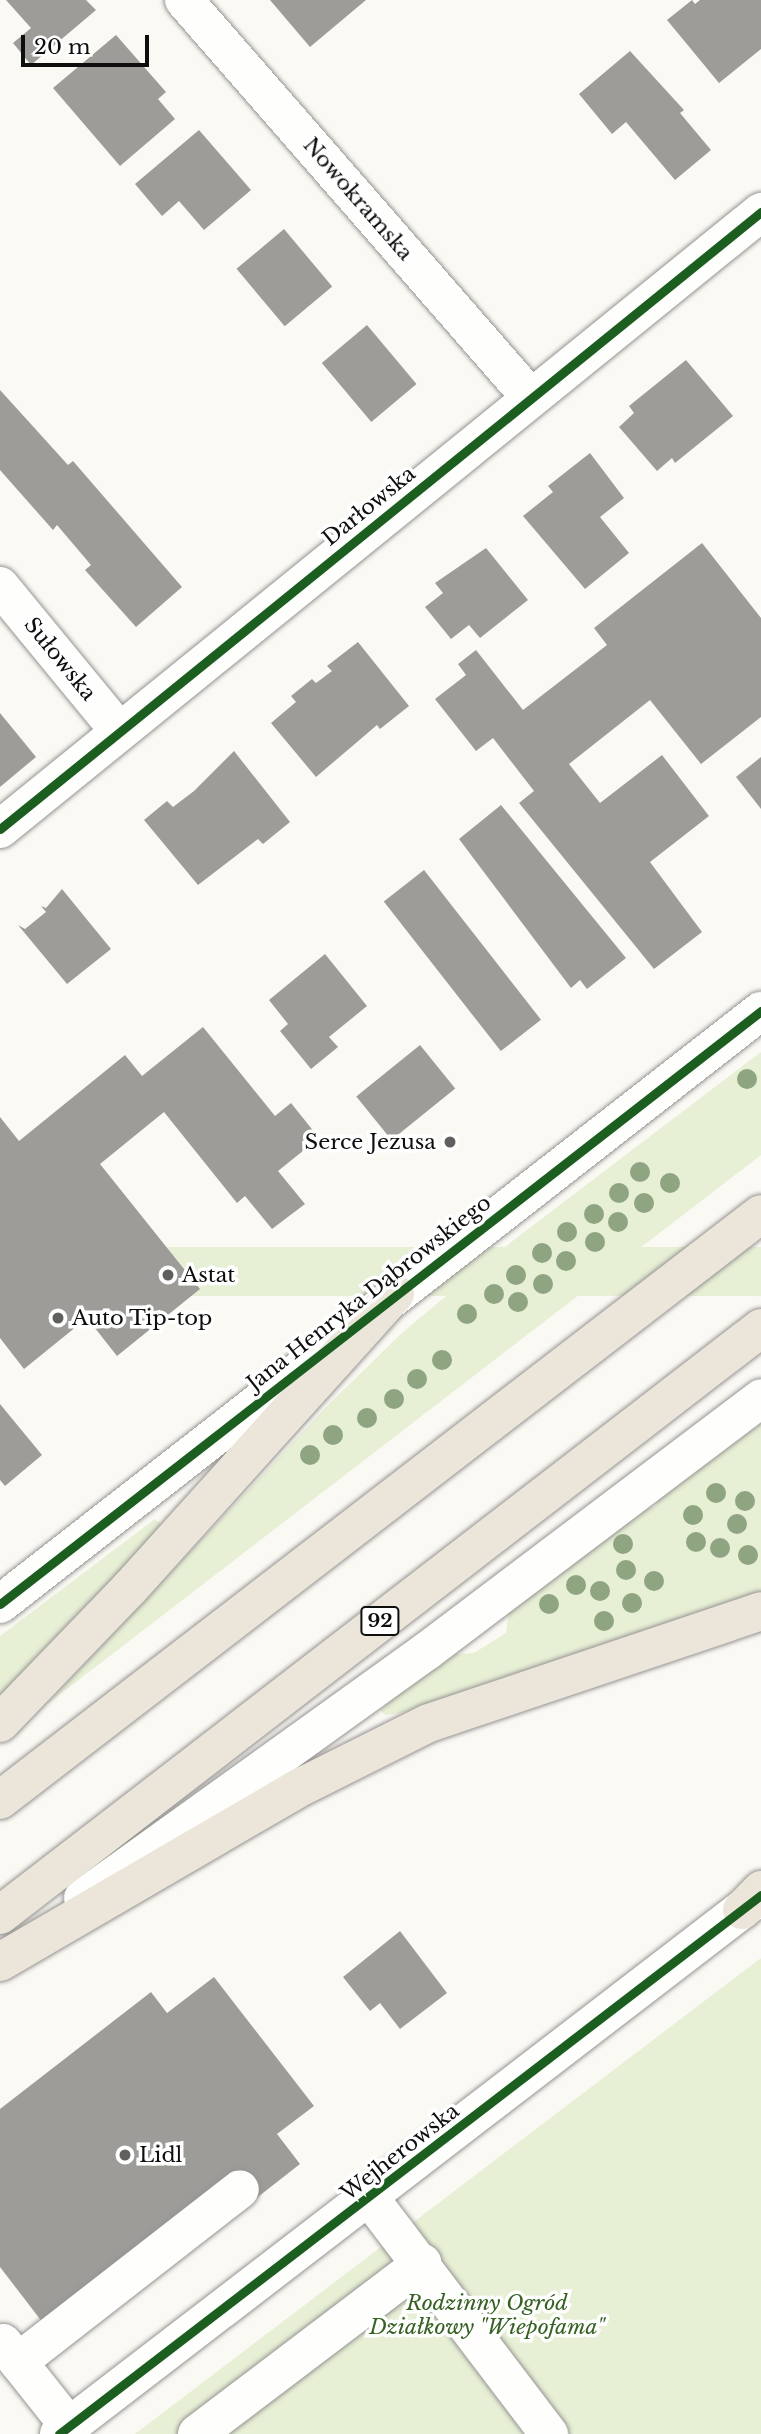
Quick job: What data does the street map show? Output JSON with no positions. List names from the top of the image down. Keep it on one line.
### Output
{"streets":{"main road":["92"],"street":["Nowokramska","Darłowska","Sułowska","Jana Henryka Dąbrowskiego","Wejherowska"]},"crossings":[["Nowokramska","Darłowska"],["Darłowska","Sułowska"]],"parks":["Rodzinny Ogród Działkowy \"Wiepofama\""],"places":["Serce Jezusa","Astat","Auto Tip-top","Lidl"],"scale_bar":"20 m"}
